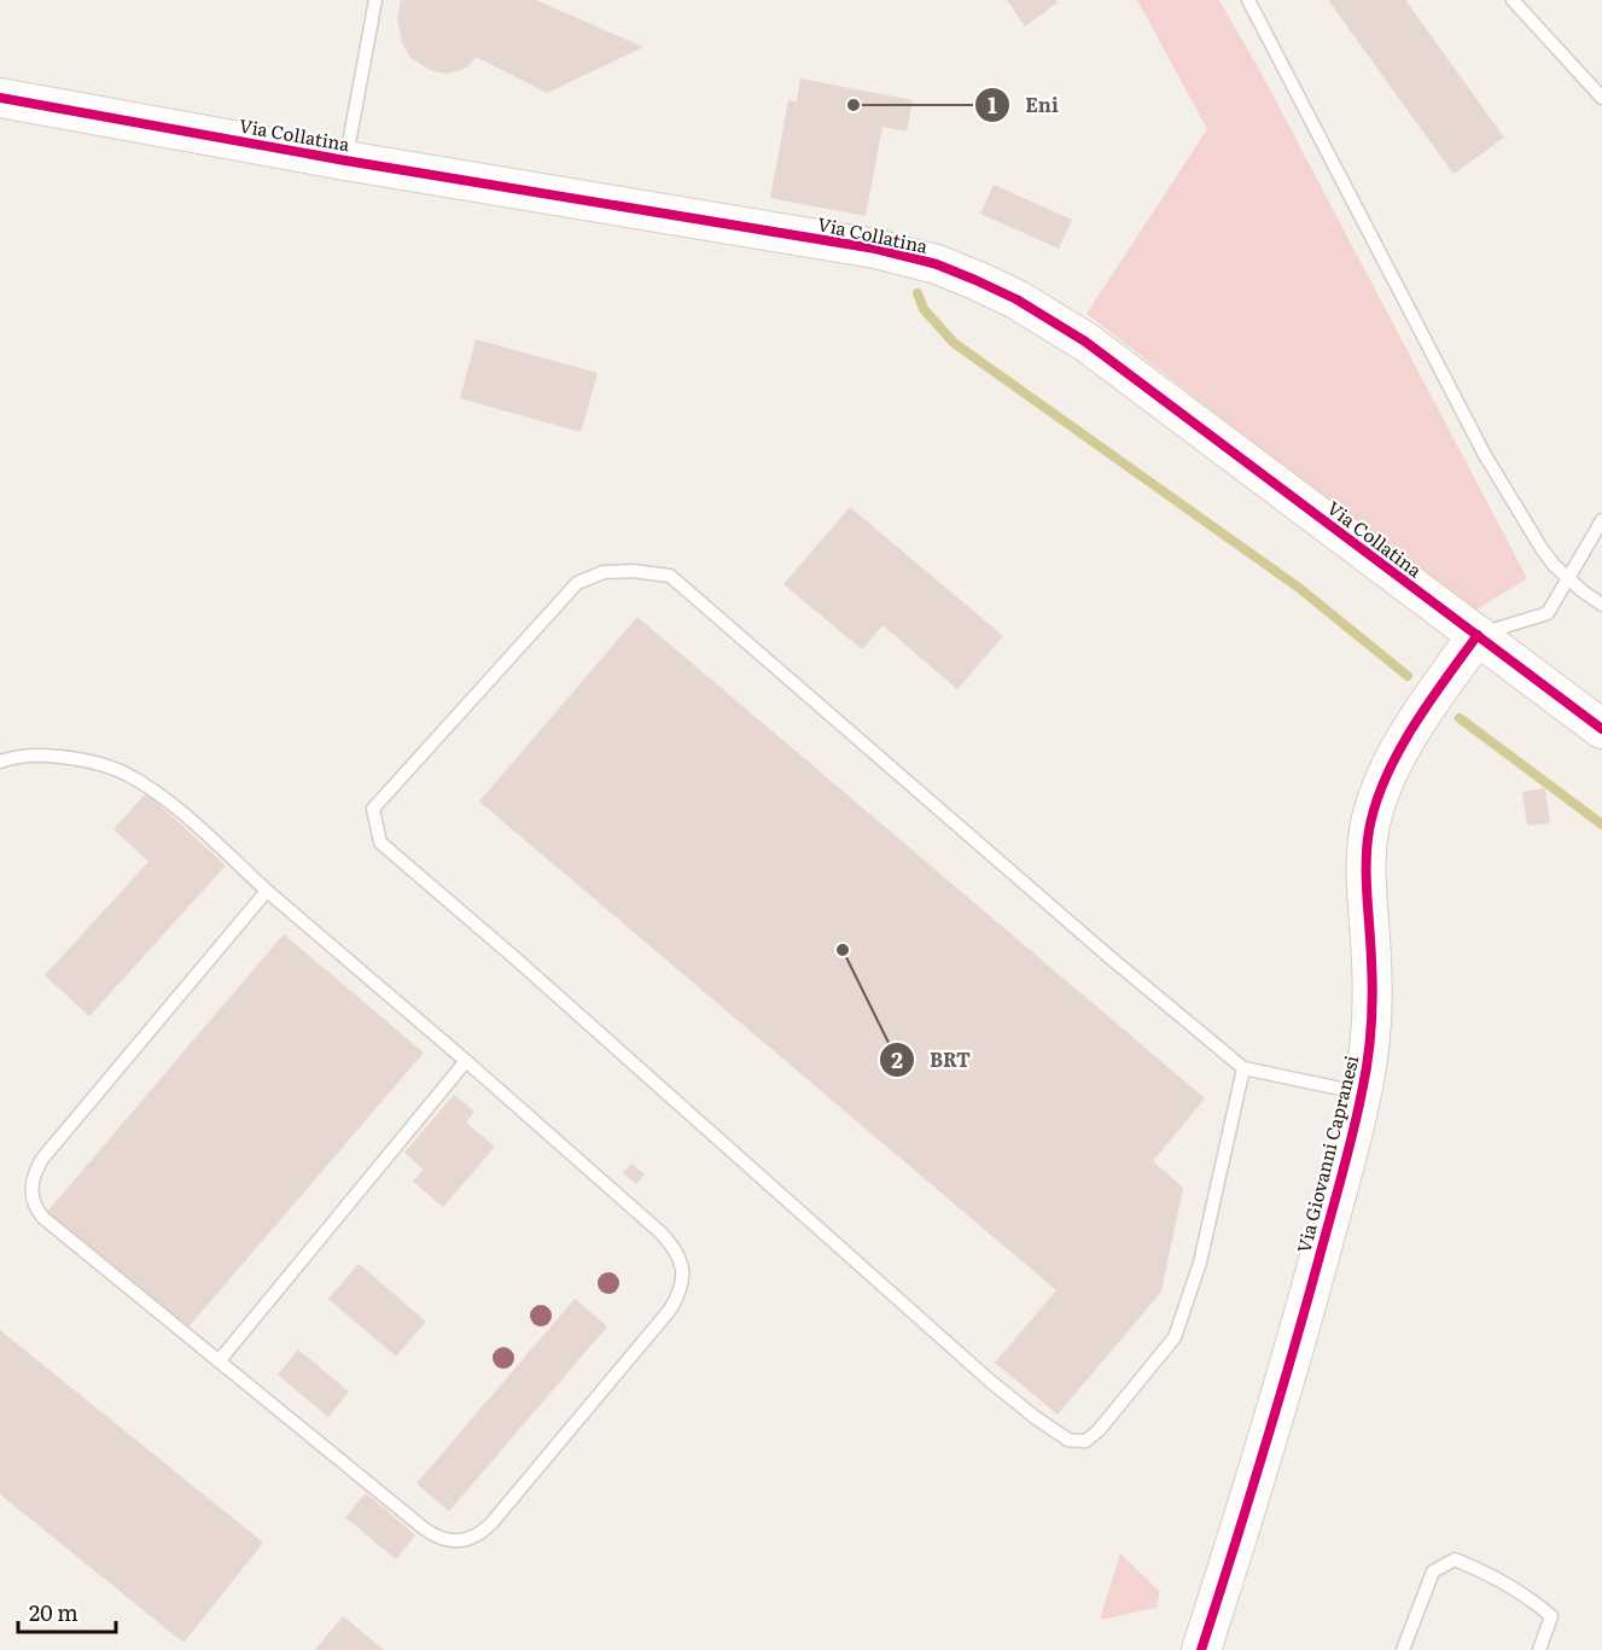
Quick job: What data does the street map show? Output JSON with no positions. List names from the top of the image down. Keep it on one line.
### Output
{"streets":{"street":["Via Collatina","Via Giovanni Capranesi"]},"crossings":[["Via Collatina","Via Giovanni Capranesi"]],"places":["Eni","BRT"],"scale_bar":"20 m"}
